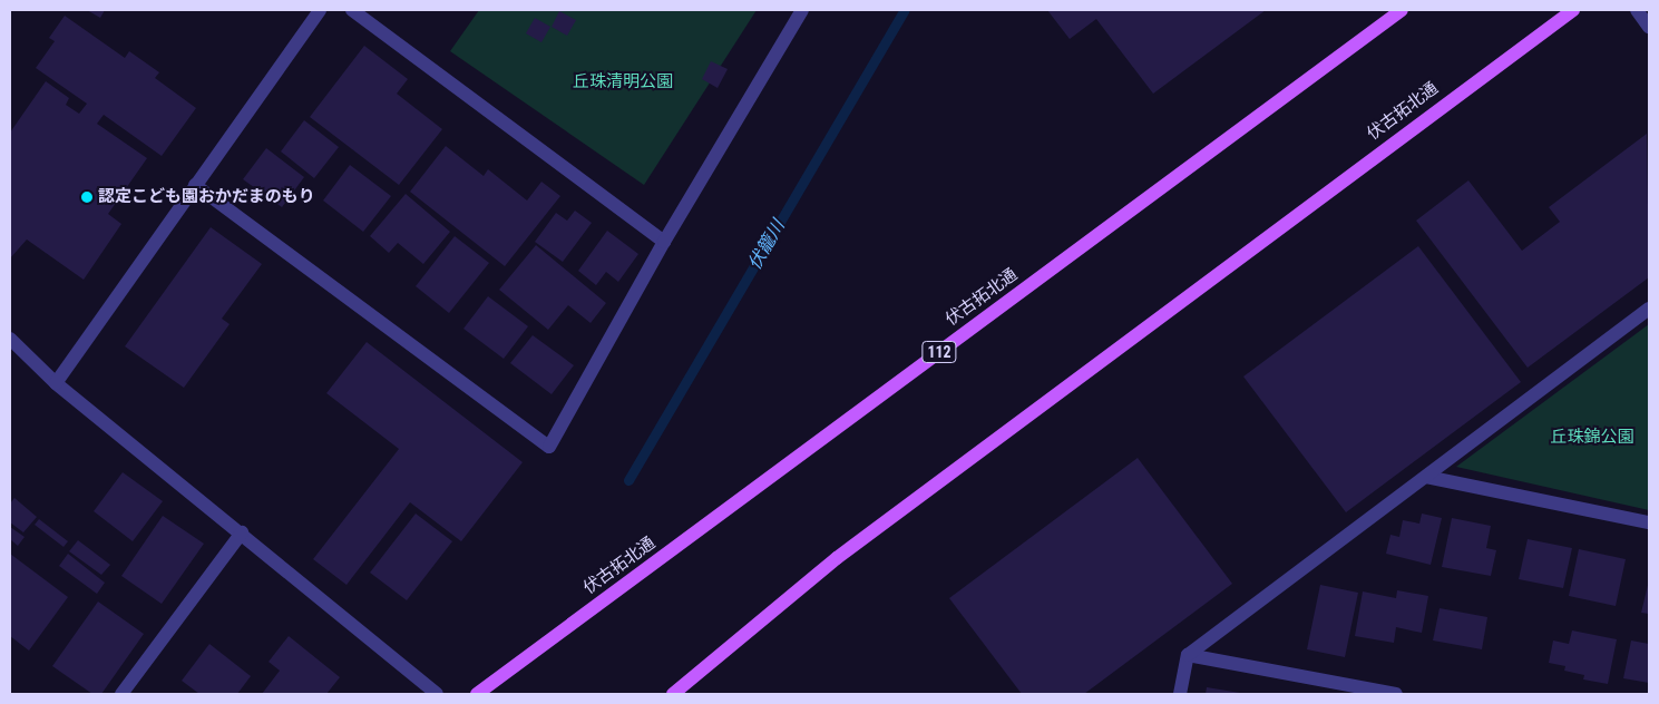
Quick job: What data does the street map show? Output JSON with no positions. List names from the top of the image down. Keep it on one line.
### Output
{"streets":{"main road":["伏古拓北通","112"]},"water":["伏籠川"],"parks":["丘珠清明公園","丘珠錦公園"],"places":["認定こども園おかだまのもり"]}
